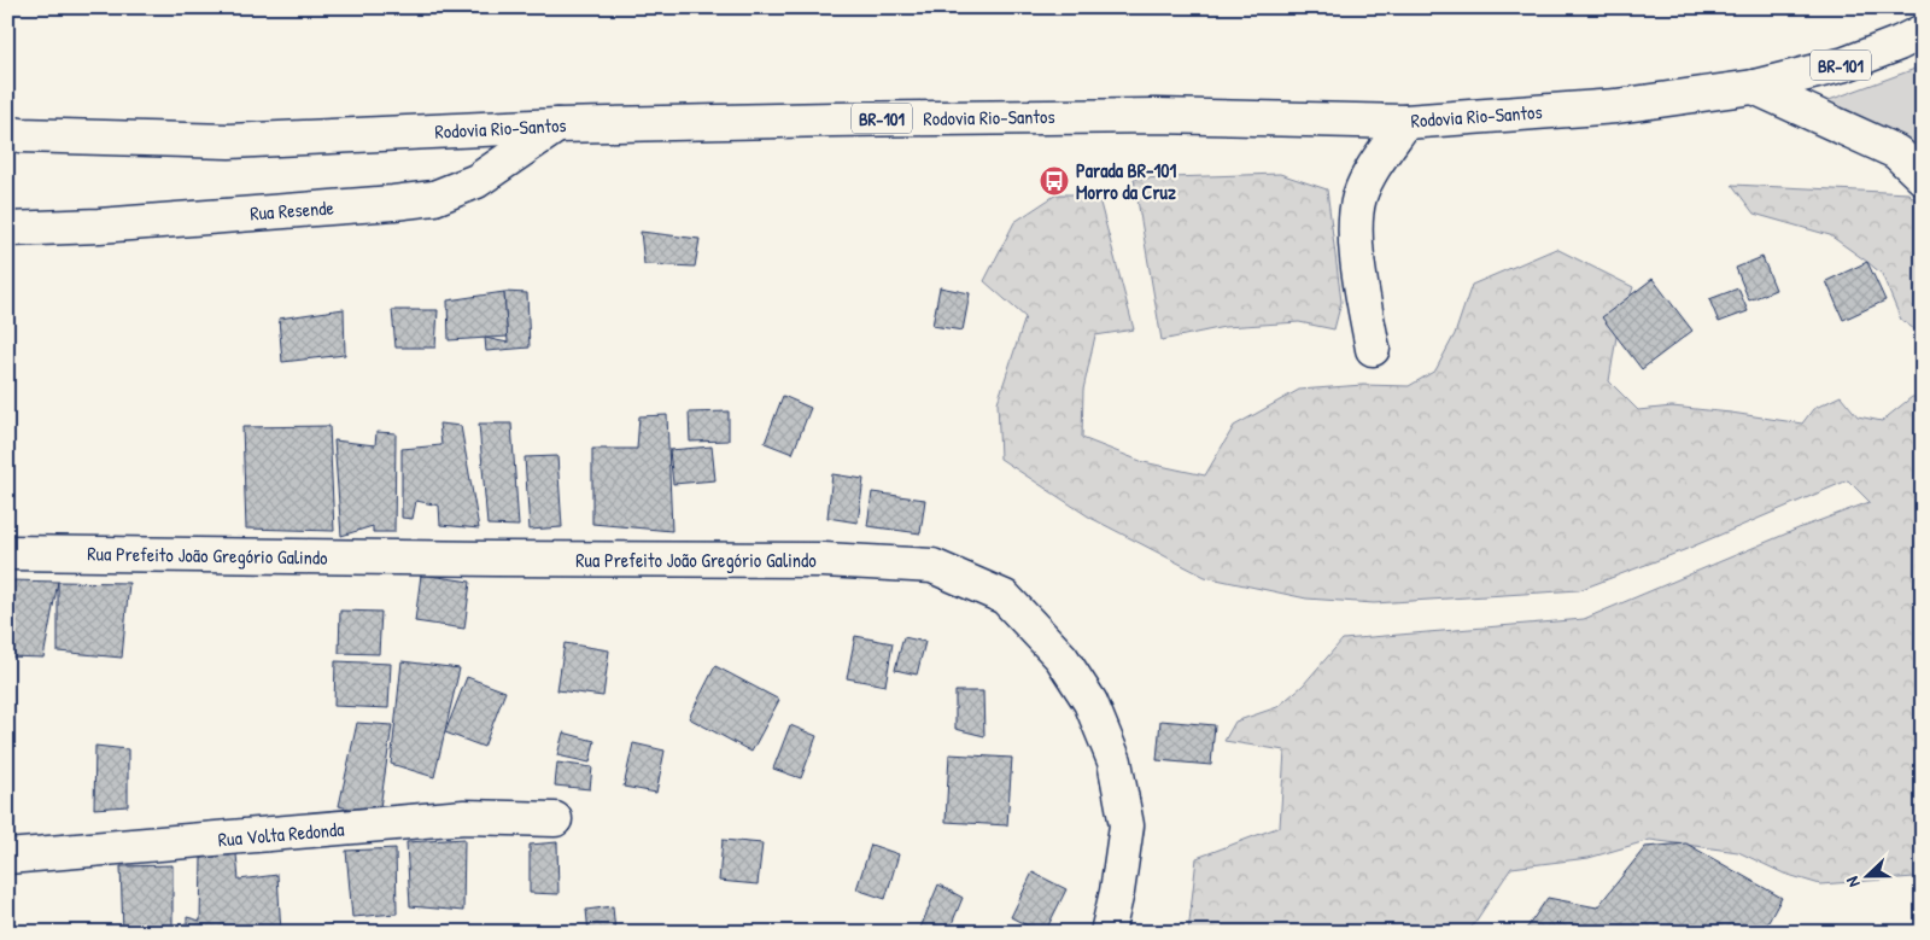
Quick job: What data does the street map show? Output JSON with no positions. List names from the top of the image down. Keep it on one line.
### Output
{"streets":{"main road":["BR-101","Rodovia Rio-Santos","Rua Resende","Rua Prefeito João Gregório Galindo","Rua Volta Redonda"]},"crossings":[["Rodovia Rio-Santos","Rua Resende"]],"places":{"bus stop":["Parada BR-101 Morro da Cruz"]},"north":"left"}
